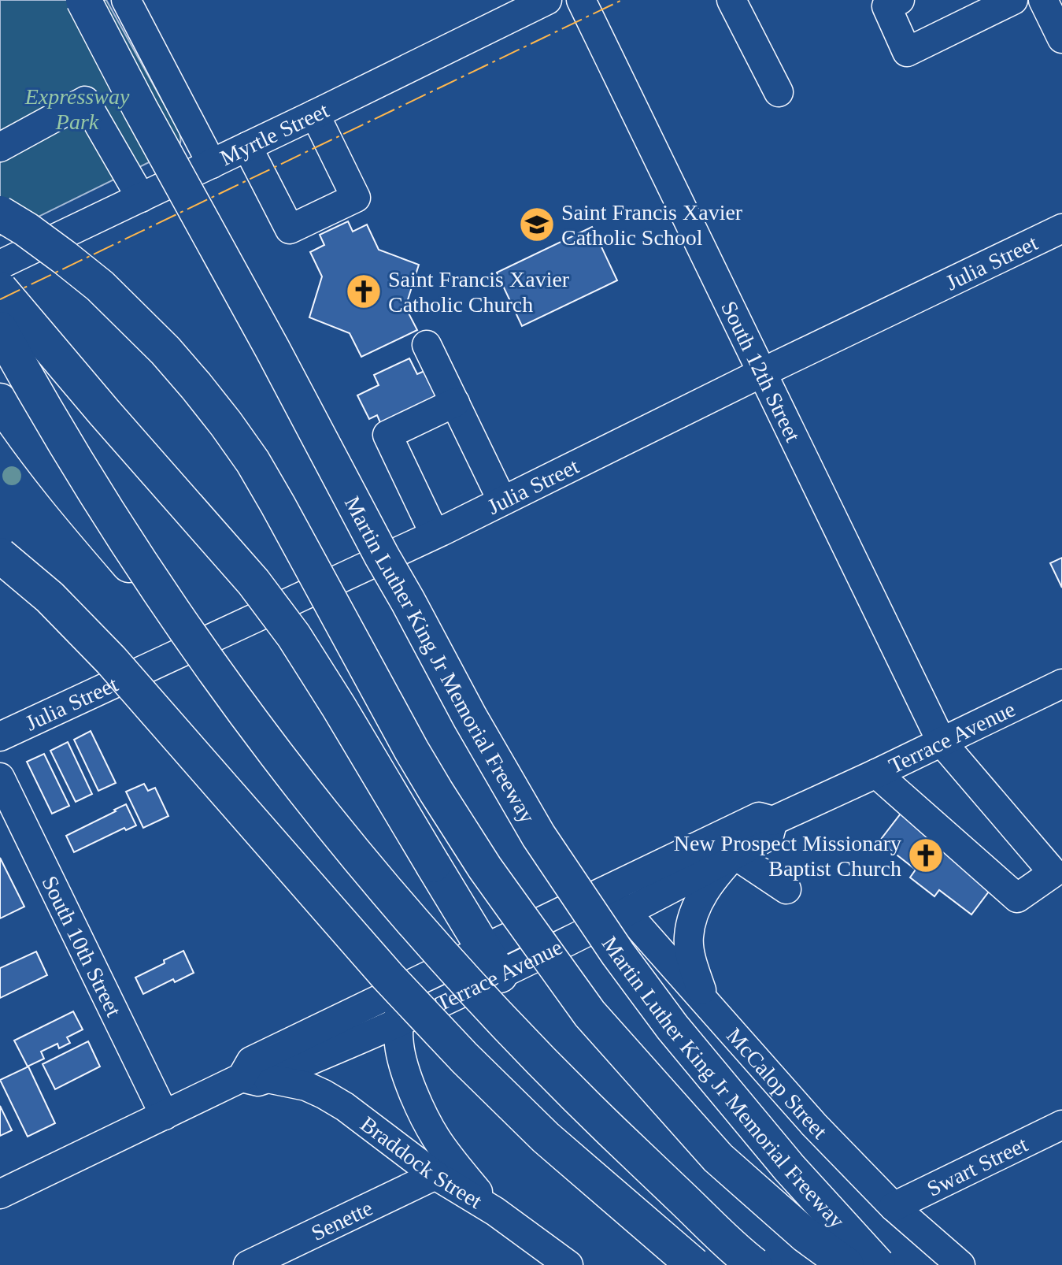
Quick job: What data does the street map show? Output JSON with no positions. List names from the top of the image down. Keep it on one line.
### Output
{"streets":{"highway":["Martin Luther King Jr Memorial Freeway"],"street":["Myrtle Street","Julia Street","South 12th Street","Terrace Avenue","South 10th Street","McCalop Street","Braddock Street","Swart Street","Senette"]},"crossings":[["Julia Street","South 12th Street"],["South 12th Street","Terrace Avenue"],["Terrace Avenue","South 10th Street"],["Terrace Avenue","McCalop Street"],["Terrace Avenue","Braddock Street"],["McCalop Street","Swart Street"],["Braddock Street","Senette"]],"parks":["Expressway Park"],"places":{"school or university":["Saint Francis Xavier Catholic School"],"church":["Saint Francis Xavier Catholic Church","New Prospect Missionary Baptist Church"]}}
